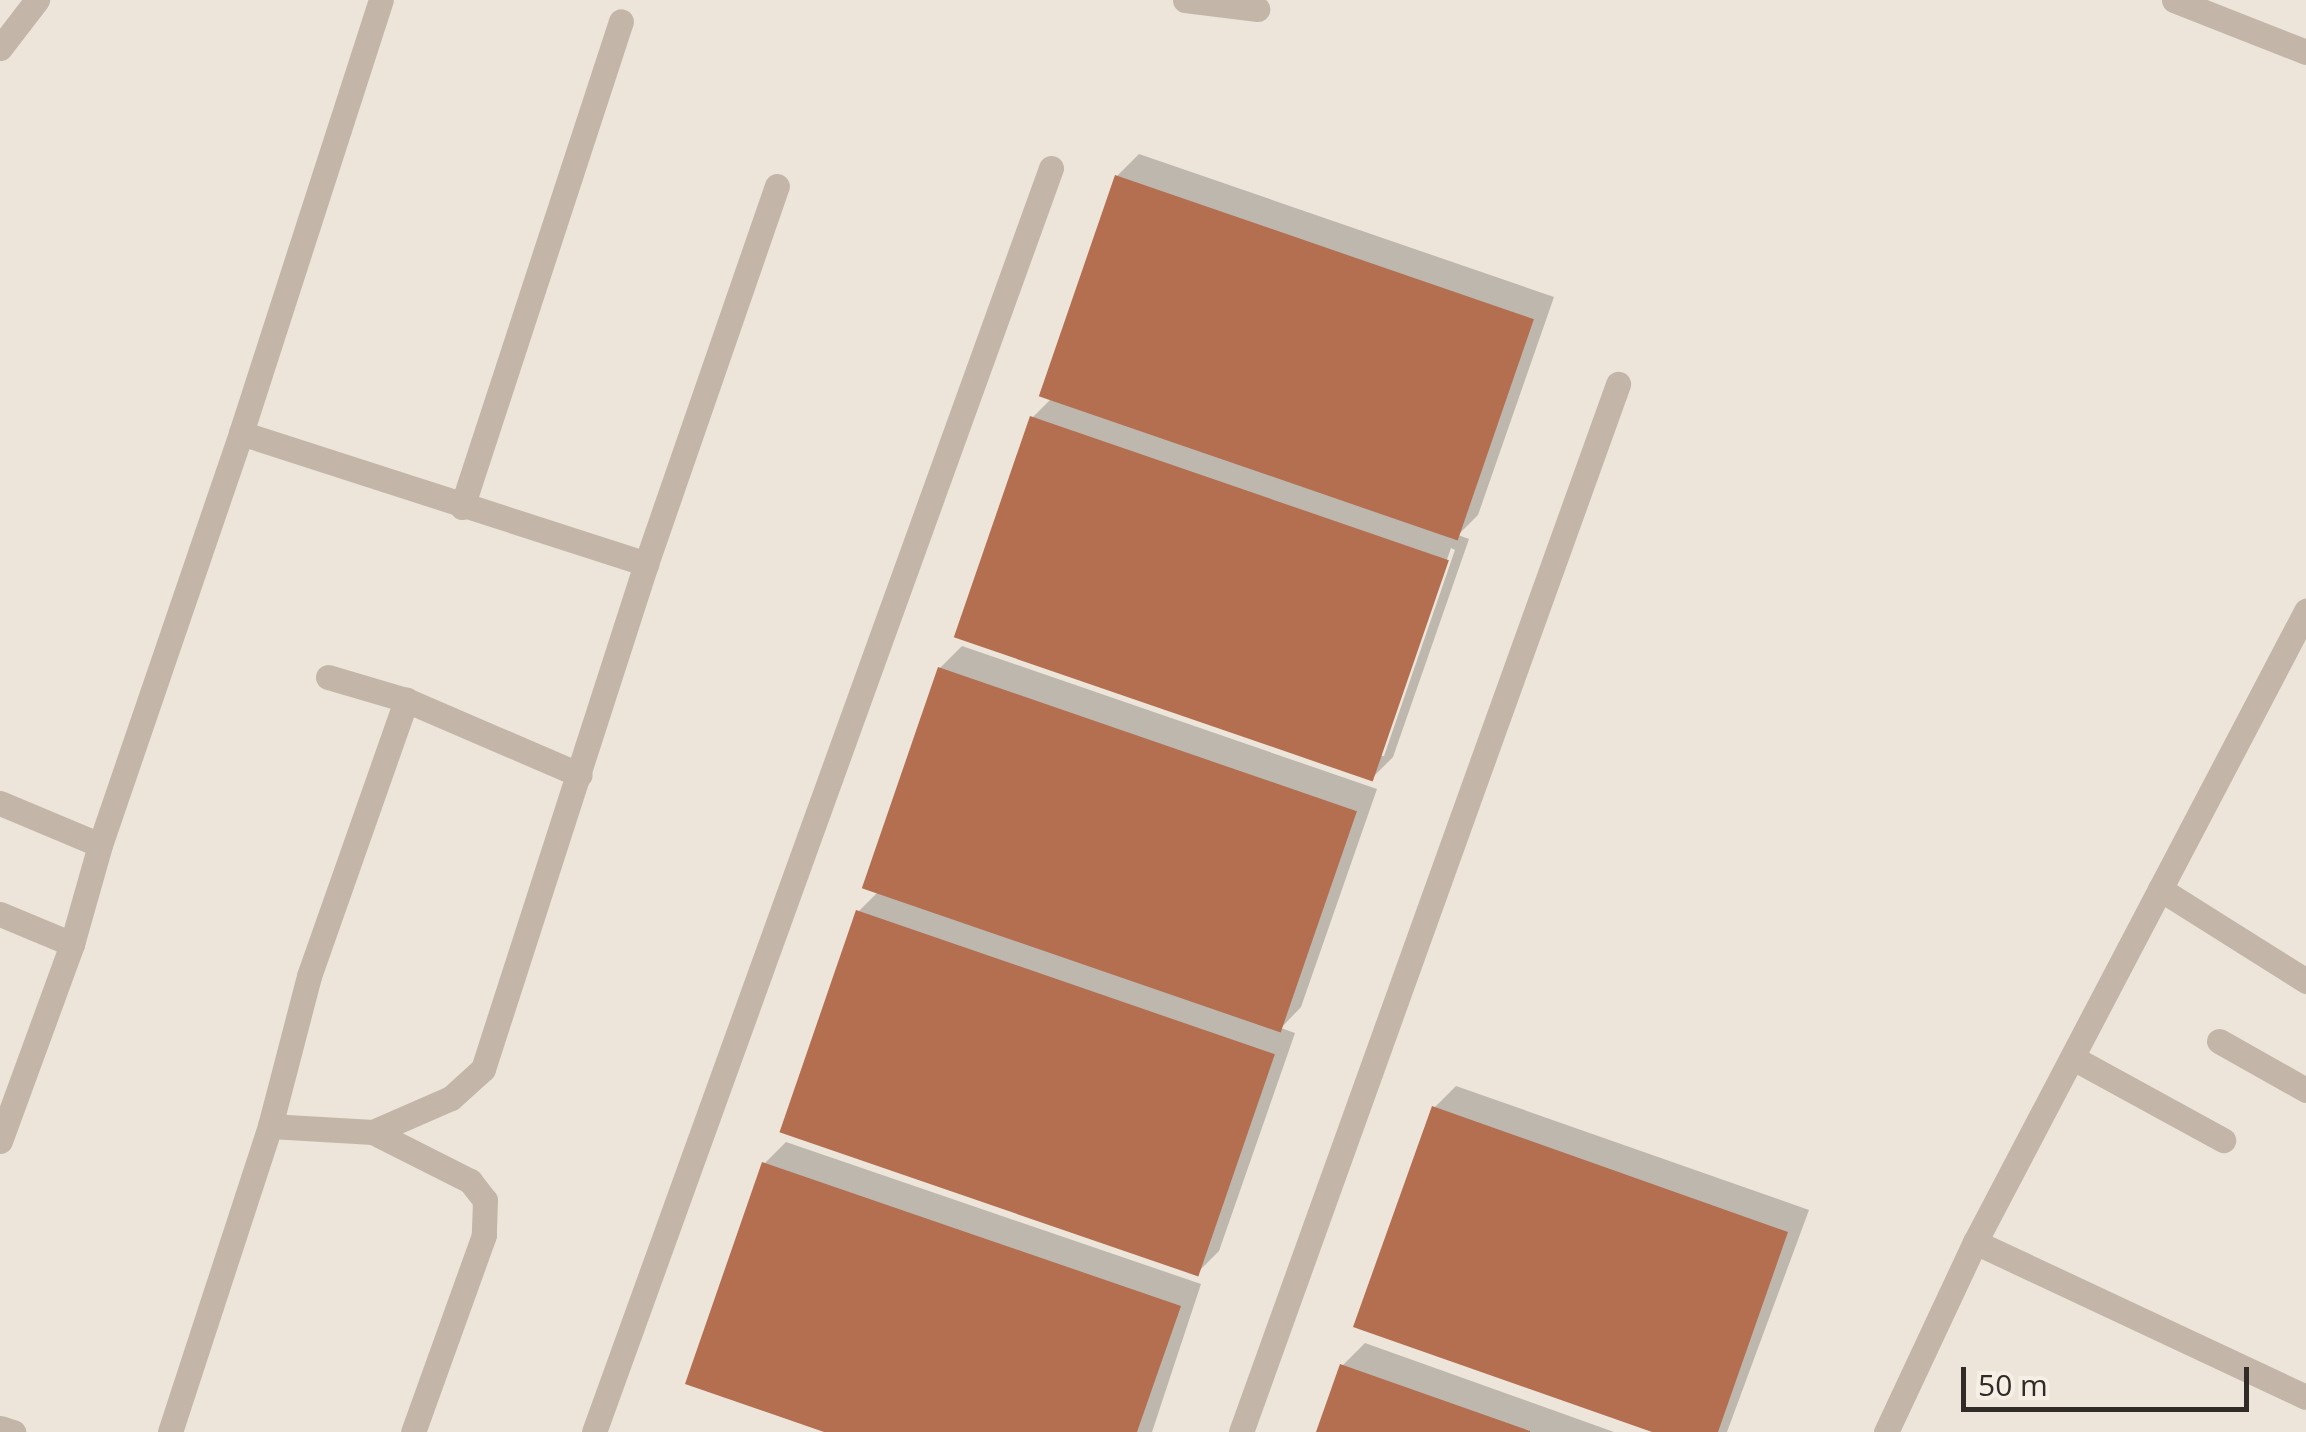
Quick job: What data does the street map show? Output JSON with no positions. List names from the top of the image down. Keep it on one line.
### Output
{"scale_bar":"50 m"}
